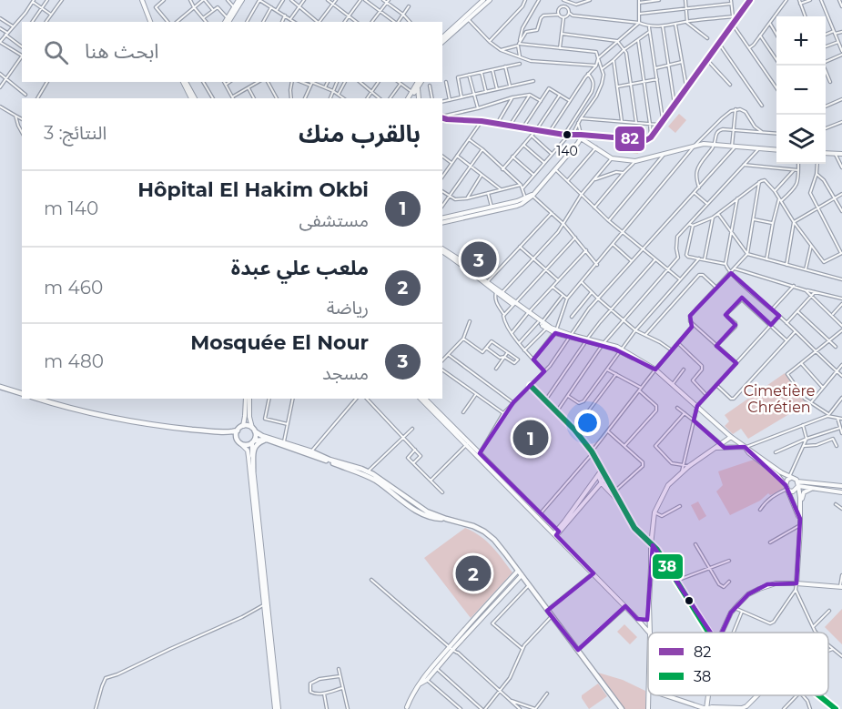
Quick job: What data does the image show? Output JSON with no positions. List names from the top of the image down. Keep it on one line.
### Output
{"parks":["Cimetière Chrétien"],"places":["140"],"lines":["transit line 82","transit line 38"],"legend":["82","38"],"page":{"map_buttons":["+","−"],"search":"ابحث هنا","heading":["بالقرب منك","النتائج: 3"],"list":[{"mark":"1","name":"Hôpital El Hakim Okbi","note":"مستشفى","value":"140 m"},{"mark":"2","name":"ملعب علي عبدة","note":"رياضة","value":"460 m"},{"mark":"3","name":"Mosquée El Nour","note":"مسجد","value":"480 m"}],"pins":["3","1","2"]}}
